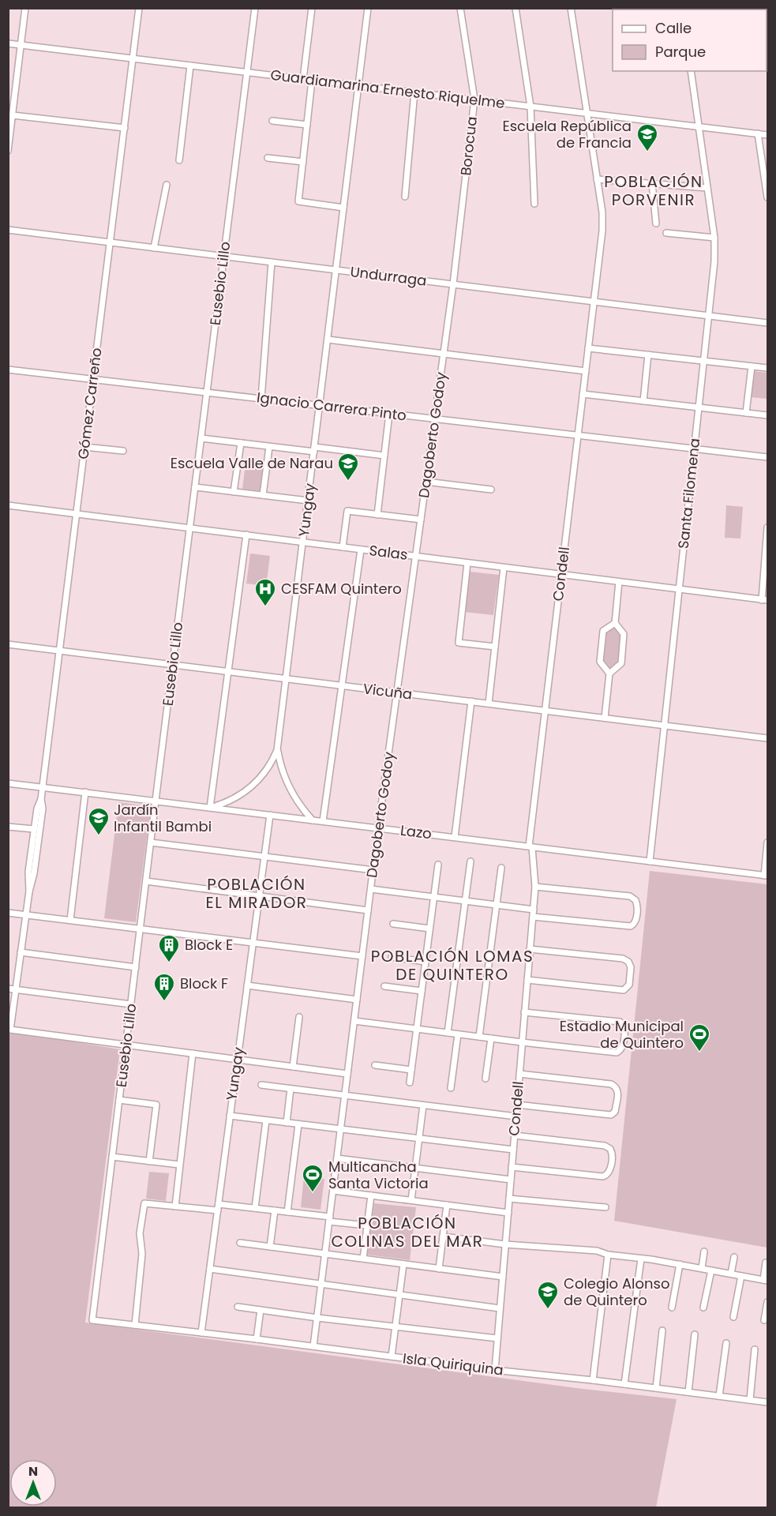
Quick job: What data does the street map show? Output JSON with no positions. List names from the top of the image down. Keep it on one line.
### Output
{"streets":{"street":["Guardiamarina Ernesto Riquelme","Borocua","Undurraga","Eusebio Lillo","Gómez Carreño","Ignacio Carrera Pinto","Dagoberto Godoy","Santa Filomena","Yungay","Salas","Condell","Vicuña","Lazo","Isla Quiriquina"]},"crossings":[["Guardiamarina Ernesto Riquelme","Borocua"],["Guardiamarina Ernesto Riquelme","Eusebio Lillo"],["Guardiamarina Ernesto Riquelme","Gómez Carreño"],["Guardiamarina Ernesto Riquelme","Santa Filomena"],["Guardiamarina Ernesto Riquelme","Yungay"],["Guardiamarina Ernesto Riquelme","Condell"],["Borocua","Undurraga"],["Borocua","Dagoberto Godoy"],["Undurraga","Eusebio Lillo"],["Undurraga","Gómez Carreño"],["Undurraga","Dagoberto Godoy"],["Undurraga","Santa Filomena"],["Undurraga","Yungay"],["Undurraga","Condell"],["Eusebio Lillo","Gómez Carreño"],["Eusebio Lillo","Ignacio Carrera Pinto"],["Eusebio Lillo","Salas"],["Eusebio Lillo","Vicuña"],["Eusebio Lillo","Lazo"],["Eusebio Lillo","Isla Quiriquina"],["Gómez Carreño","Ignacio Carrera Pinto"],["Gómez Carreño","Salas"],["Gómez Carreño","Vicuña"],["Gómez Carreño","Lazo"],["Ignacio Carrera Pinto","Dagoberto Godoy"],["Ignacio Carrera Pinto","Santa Filomena"],["Ignacio Carrera Pinto","Yungay"],["Ignacio Carrera Pinto","Condell"],["Dagoberto Godoy","Salas"],["Dagoberto Godoy","Vicuña"],["Dagoberto Godoy","Lazo"],["Dagoberto Godoy","Isla Quiriquina"],["Santa Filomena","Salas"],["Santa Filomena","Vicuña"],["Santa Filomena","Lazo"],["Yungay","Salas"],["Yungay","Vicuña"],["Yungay","Lazo"],["Yungay","Isla Quiriquina"],["Salas","Condell"],["Condell","Vicuña"],["Condell","Lazo"],["Condell","Isla Quiriquina"]],"districts":["POBLACIÓN PORVENIR","POBLACIÓN EL MIRADOR","POBLACIÓN LOMAS DE QUINTERO","POBLACIÓN COLINAS DEL MAR"],"places":{"school or university":["Escuela República de Francia","Escuela Valle de Narau","Jardín Infantil Bambi","Colegio Alonso de Quintero"],"hospital":["CESFAM Quintero"],"building":["Block E","Block F"],"sports":["Estadio Municipal de Quintero","Multicancha Santa Victoria"]},"legend":["Calle","Parque"],"north":"top"}
